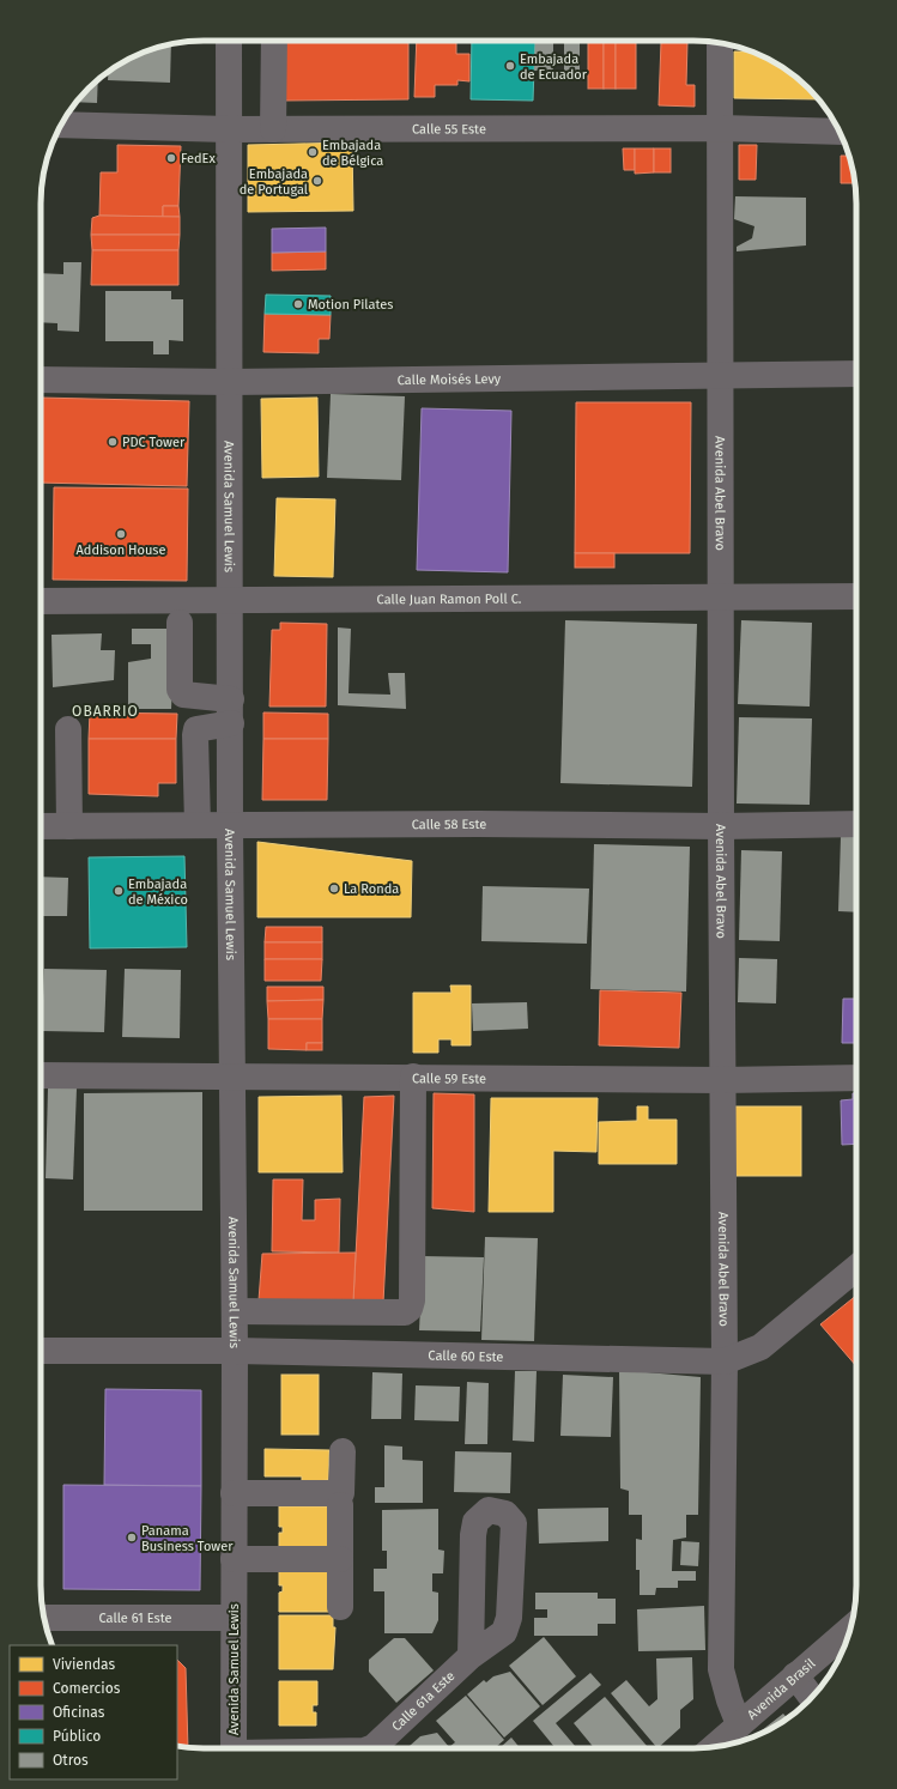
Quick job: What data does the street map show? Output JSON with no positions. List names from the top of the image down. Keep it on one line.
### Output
{"streets":{"main road":["Avenida Brasil"],"street":["Calle 55 Este","Calle Moisés Levy","Avenida Abel Bravo","Avenida Samuel Lewis","Calle Juan Ramon Poll C.","Calle 58 Este","Calle 59 Este","Calle 60 Este","Calle 61 Este","Calle 61a Este"]},"crossings":[["Calle 55 Este","Avenida Abel Bravo"],["Calle 55 Este","Avenida Samuel Lewis"],["Calle Moisés Levy","Avenida Abel Bravo"],["Calle Moisés Levy","Avenida Samuel Lewis"],["Avenida Abel Bravo","Calle Juan Ramon Poll C."],["Avenida Abel Bravo","Calle 58 Este"],["Avenida Abel Bravo","Calle 59 Este"],["Avenida Abel Bravo","Calle 60 Este"],["Avenida Abel Bravo","Avenida Brasil"],["Avenida Samuel Lewis","Calle Juan Ramon Poll C."],["Avenida Samuel Lewis","Calle 58 Este"],["Avenida Samuel Lewis","Calle 59 Este"],["Avenida Samuel Lewis","Calle 60 Este"],["Avenida Samuel Lewis","Calle 61 Este"]],"districts":["OBARRIO"],"places":["Embajada de Ecuador","Embajada de Bélgica","FedEx","Embajada de Portugal","Motion Pilates","PDC Tower","Addison House","La Ronda","Embajada de México","Panama Business Tower"],"legend":["Viviendas","Comercios","Oficinas","Público","Otros"]}
